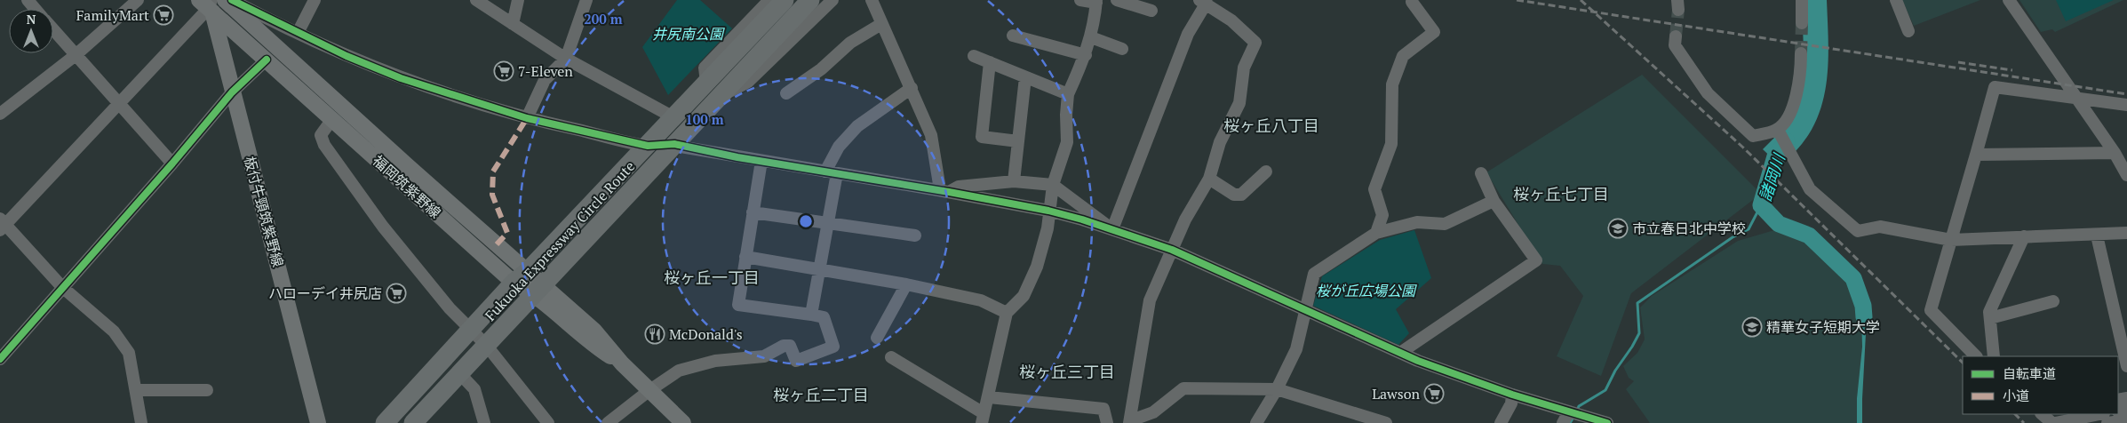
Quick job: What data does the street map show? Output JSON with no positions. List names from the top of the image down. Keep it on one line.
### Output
{"streets":{"highway":["Fukuoka Expressway Circle Route"],"main road":["福岡筑紫野線","板付牛頸筑紫野線"]},"crossings":[["福岡筑紫野線","板付牛頸筑紫野線"]],"districts":["桜ヶ丘八丁目","桜ヶ丘七丁目","桜ヶ丘一丁目","桜ヶ丘三丁目","桜ヶ丘二丁目"],"water":["諸岡川"],"parks":["井尻南公園","桜が丘広場公園"],"places":{"supermarket":["FamilyMart","7-Eleven","ハローデイ井尻店","Lawson"],"school or university":["市立春日北中学校","精華女子短期大学"],"restaurant":["McDonald's"]},"legend":["自転車道","小道"],"north":"top","rings":["200 m","100 m"]}
